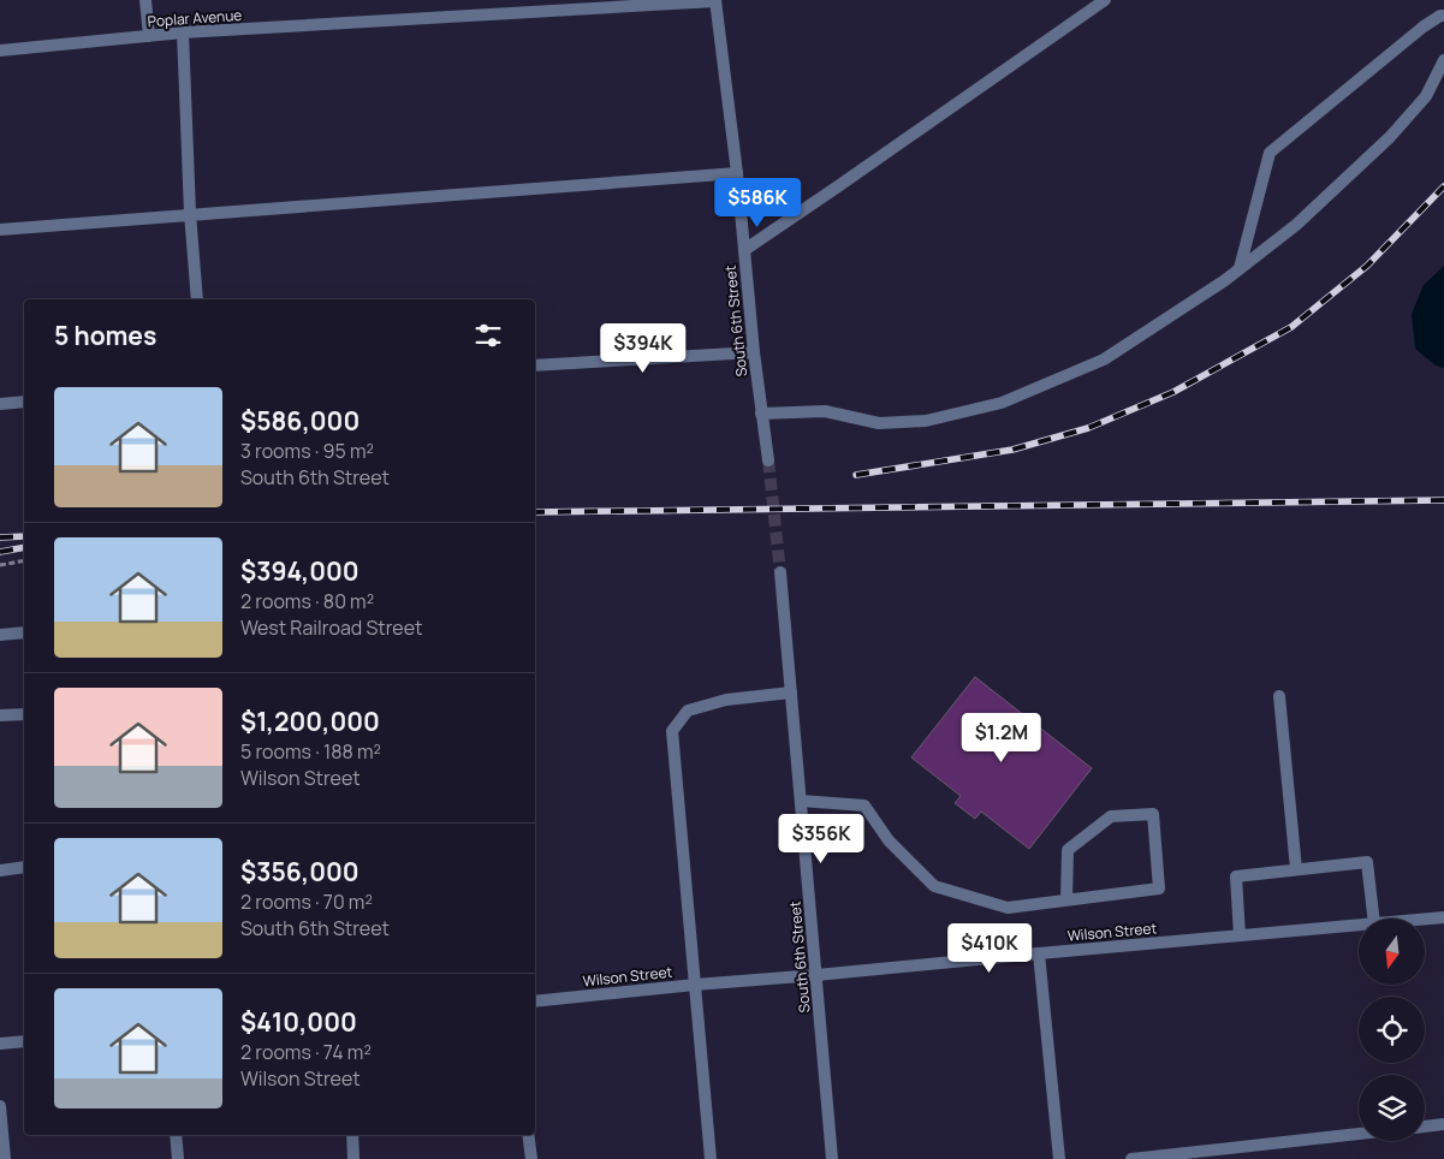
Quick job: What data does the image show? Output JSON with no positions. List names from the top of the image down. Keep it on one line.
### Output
{"streets":{"street":["Poplar Avenue","South 6th Street","Wilson Street"]},"crossings":[["Poplar Avenue","South 6th Street"],["South 6th Street","Wilson Street"]],"north":"bottom","page":{"price":["$586K","$394K","$1.2M","$356K","$410K"],"heading":"5 homes","list":[{"name":"$586,000","note":"3 rooms · 95 m² · South 6th Street"},{"name":"$394,000","note":"2 rooms · 80 m² · West Railroad Street"},{"name":"$1,200,000","note":"5 rooms · 188 m² · Wilson Street"},{"name":"$356,000","note":"2 rooms · 70 m² · South 6th Street"},{"name":"$410,000","note":"2 rooms · 74 m² · Wilson Street"}]}}
